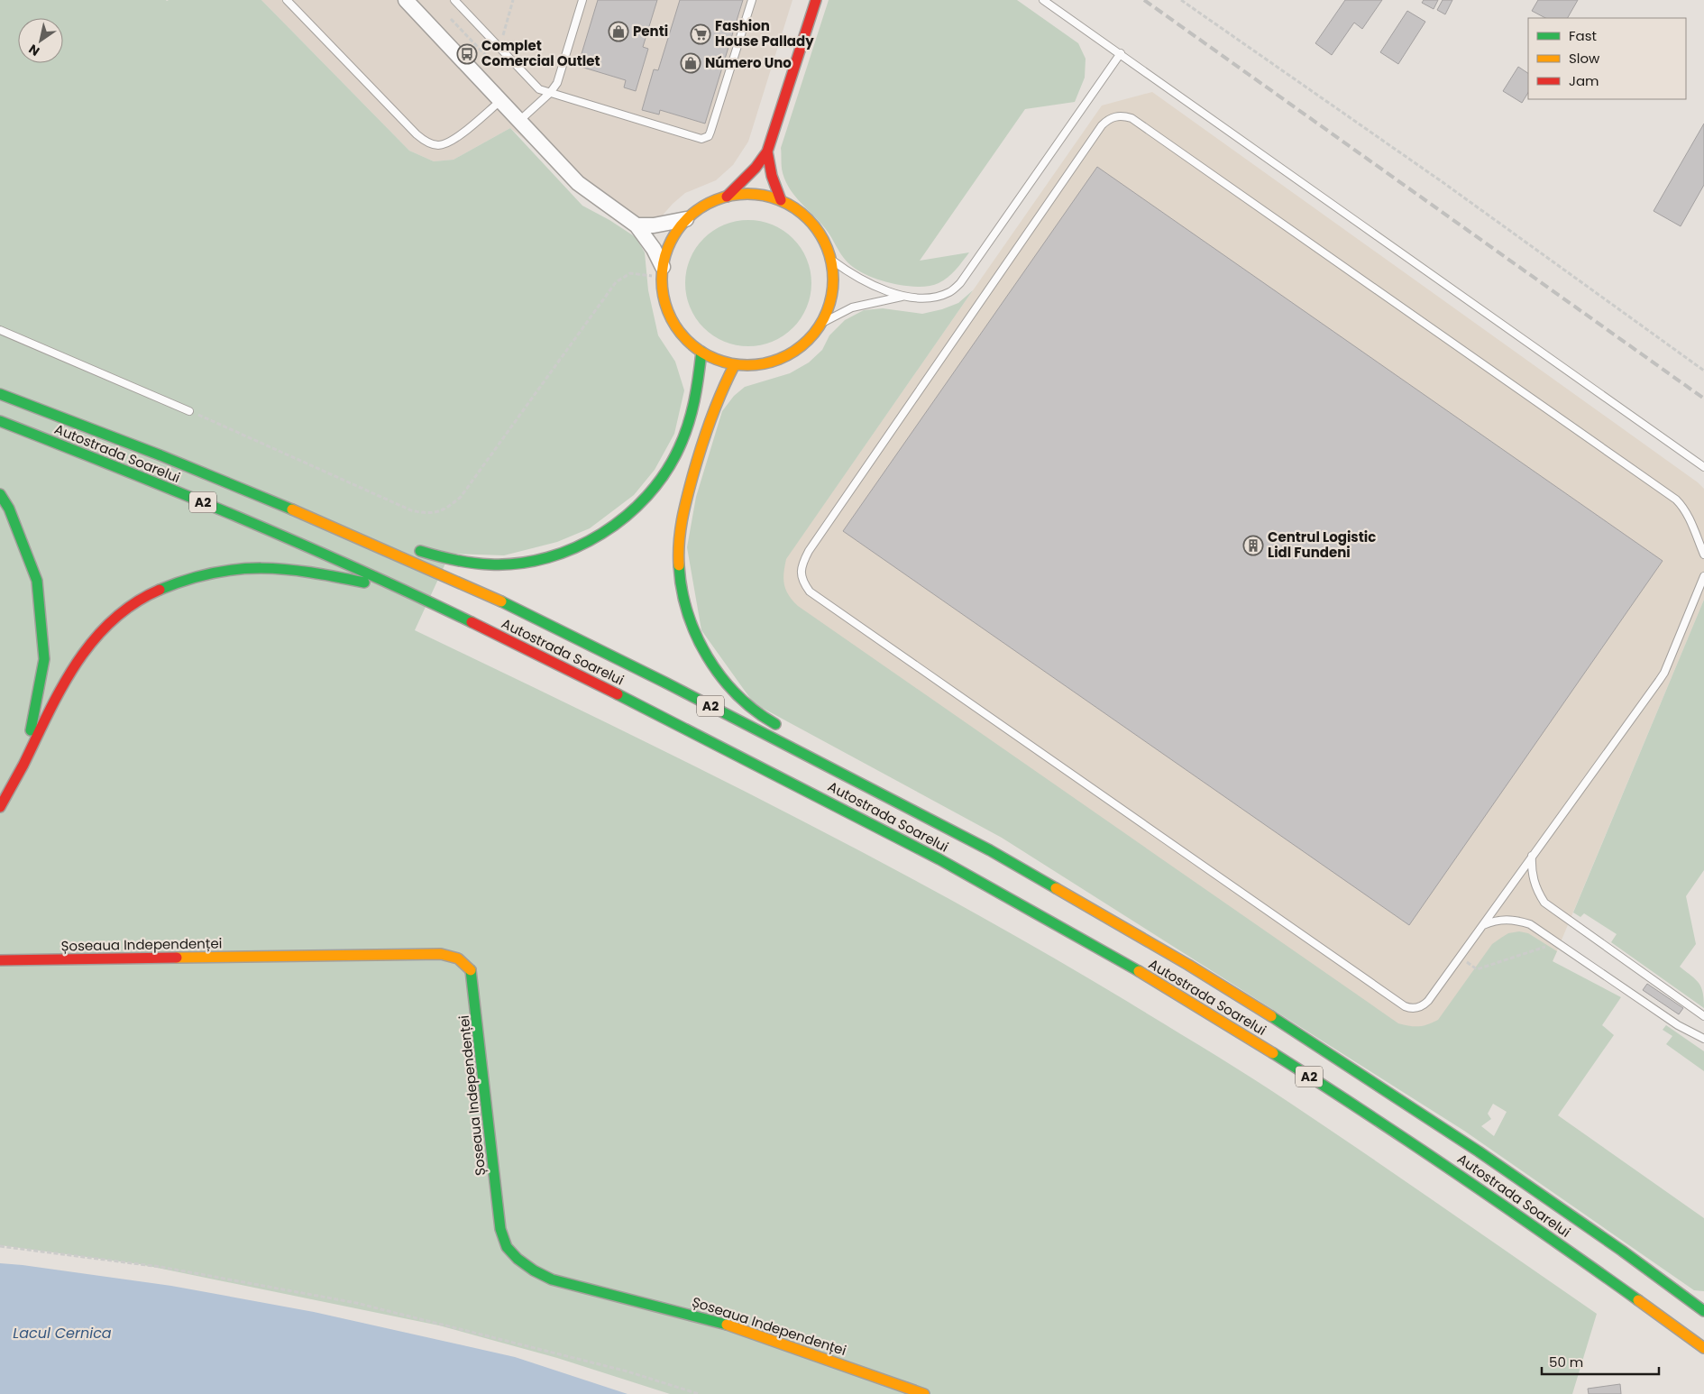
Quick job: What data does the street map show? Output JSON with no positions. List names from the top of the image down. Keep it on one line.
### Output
{"streets":{"main road":["Autostrada Soarelui","A2","Șoseaua Independenței"]},"water":["Lacul Cernica"],"places":{"shop":["Penti","Número Uno"],"supermarket":["Fashion House Pallady"],"bus stop":["Complet Comercial Outlet"],"building":["Centrul Logistic Lidl Fundeni"]},"legend":["Fast","Slow","Jam"],"scale_bar":"50 m","north":"bottom left"}
